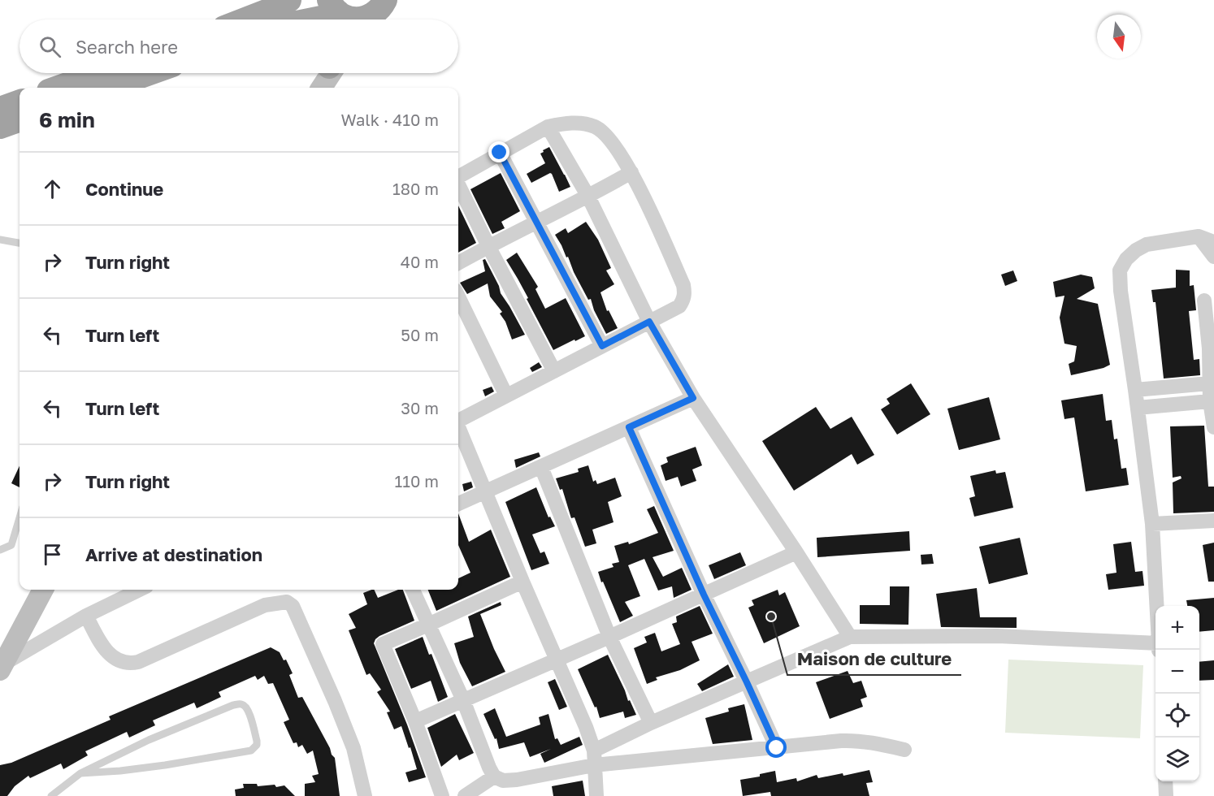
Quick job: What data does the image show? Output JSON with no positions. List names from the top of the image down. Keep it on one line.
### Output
{"places":["Maison de culture"],"north":"bottom","page":{"search":"Search here","heading":["6 min","Walk · 410 m"],"list":[["Continue","180 m"],["Turn right","40 m"],["Turn left","50 m"],["Turn left","30 m"],["Turn right","110 m"],"Arrive at destination"],"map_buttons":["+","−"]}}
